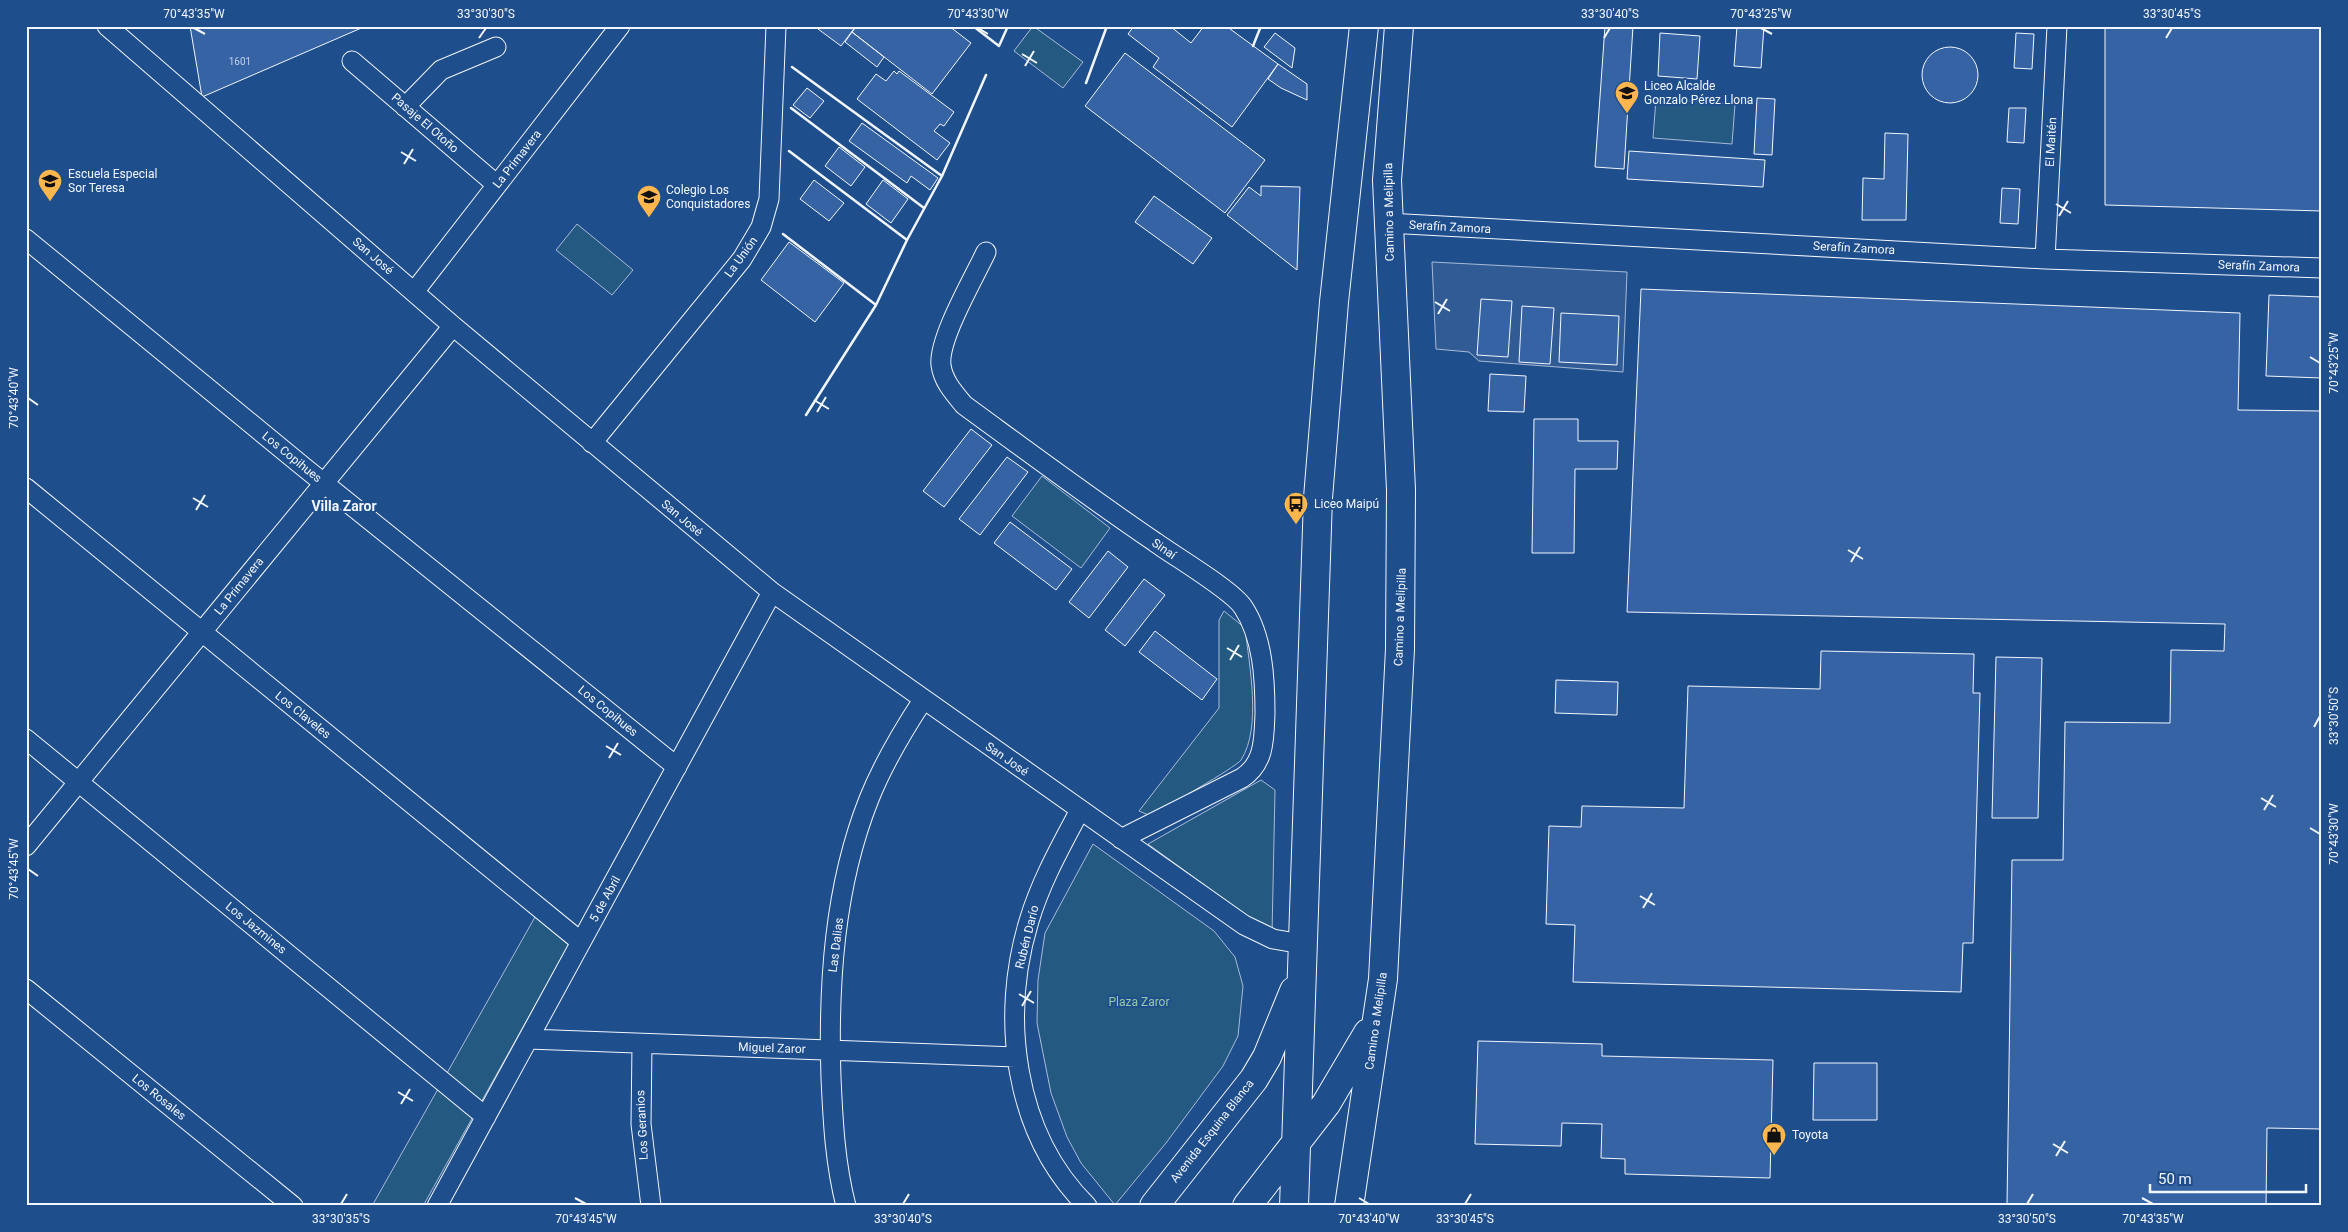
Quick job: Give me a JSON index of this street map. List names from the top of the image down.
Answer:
{
  "streets": {
    "main road": ["Camino a Melipilla", "Avenida Esquina Blanca"],
    "street": [
      "Pasaje El Otoño",
      "El Maitén",
      "La Primavera",
      "Serafín Zamora",
      "San José",
      "La Unión",
      "Los Copihues",
      "Sinaí",
      "Los Claveles",
      "5 de Abril",
      "Los Jazmines",
      "Rubén Darío",
      "Las Dalias",
      "Miguel Zaror",
      "Los Rosales",
      "Los Geranios"
    ]
  },
  "crossings": [
    ["Pasaje El Otoño", "La Primavera"],
    ["El Maitén", "Serafín Zamora"],
    ["La Primavera", "San José"],
    ["La Primavera", "Los Copihues"],
    ["La Primavera", "Los Claveles"],
    ["La Primavera", "Los Jazmines"],
    ["Camino a Melipilla", "Serafín Zamora"],
    ["San José", "La Unión"],
    ["San José", "Sinaí"],
    ["San José", "5 de Abril"],
    ["San José", "Rubén Darío"],
    ["San José", "Las Dalias"],
    ["Los Copihues", "5 de Abril"],
    ["Los Claveles", "5 de Abril"],
    ["5 de Abril", "Los Jazmines"],
    ["5 de Abril", "Miguel Zaror"],
    ["Rubén Darío", "Miguel Zaror"],
    ["Las Dalias", "Miguel Zaror"],
    ["Miguel Zaror", "Los Geranios"]
  ],
  "districts": ["Villa Zaror"],
  "parks": ["Plaza Zaror"],
  "places": {
    "school or university": ["Liceo Alcalde Gonzalo Pérez Llona", "Escuela Especial Sor Teresa", "Colegio Los Conquistadores"],
    "bus stop": ["Liceo Maipú"],
    "shop": ["Toyota"]
  },
  "house_numbers": ["1601"],
  "scale_bar": "50 m",
  "coordinates": [
    "70°43'35\"W",
    "33°30'30\"S",
    "70°43'30\"W",
    "33°30'40\"S",
    "70°43'25\"W",
    "33°30'45\"S",
    "70°43'40\"W",
    "33°30'50\"S",
    "70°43'45\"W",
    "33°30'35\"S"
  ]
}
